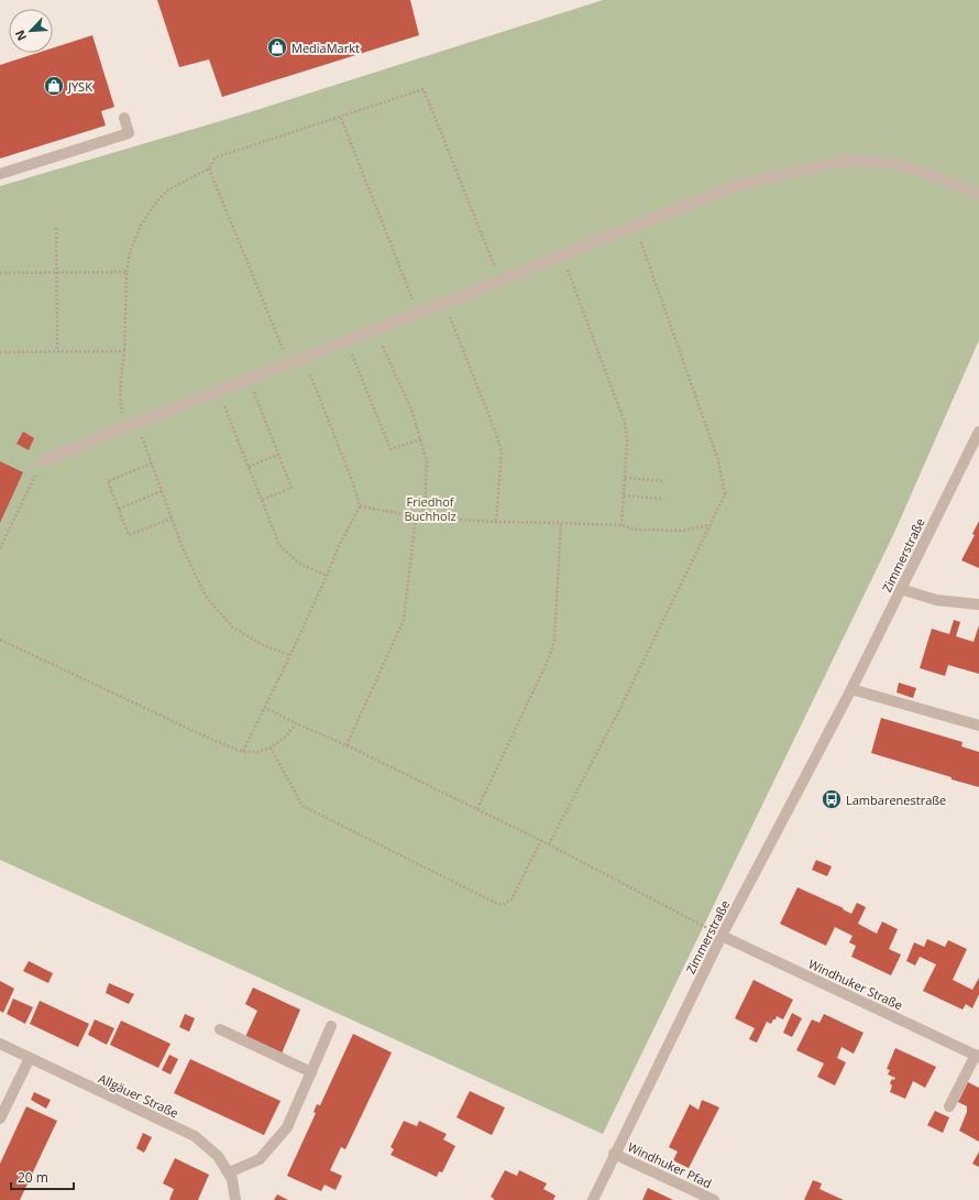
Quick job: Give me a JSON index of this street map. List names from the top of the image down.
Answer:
{
  "streets": {
    "street": [
      "Zimmerstraße",
      "Windhuker Straße",
      "Allgäuer Straße",
      "Windhuker Pfad"
    ]
  },
  "crossings": [
    ["Zimmerstraße", "Windhuker Straße"],
    ["Zimmerstraße", "Windhuker Pfad"]
  ],
  "parks": ["Friedhof Buchholz"],
  "places": {
    "shop": ["MediaMarkt", "JYSK"],
    "bus stop": ["Lambarenestraße"]
  },
  "scale_bar": "20 m",
  "north": "bottom left"
}
